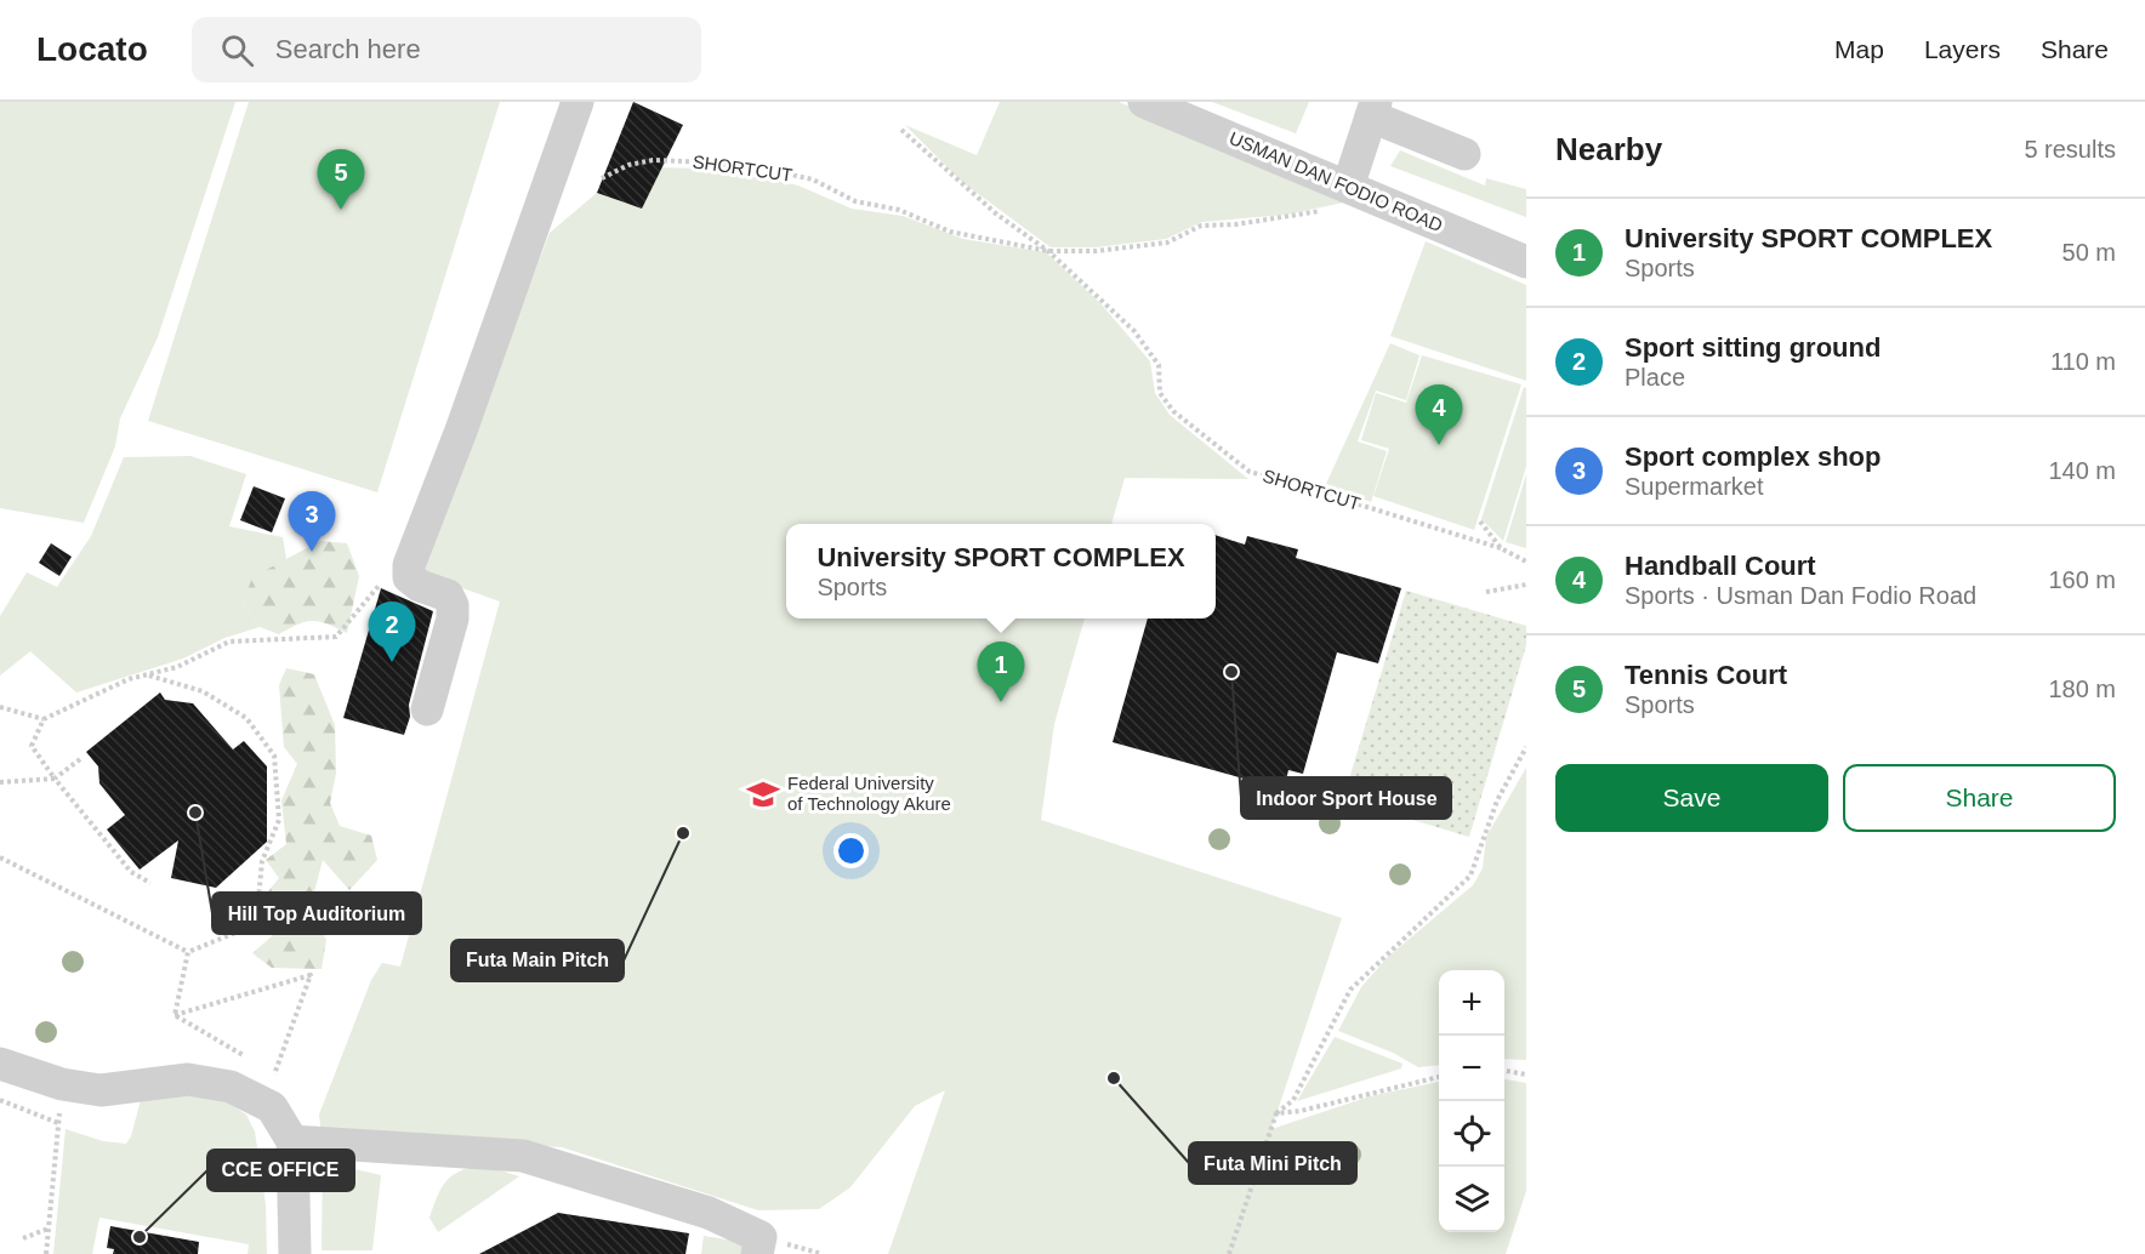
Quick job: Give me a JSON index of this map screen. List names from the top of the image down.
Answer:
{
  "streets": {
    "street": ["USMAN DAN FODIO ROAD"],
    "path": ["SHORTCUT"]
  },
  "crossings": [
    ["SHORTCUT", "USMAN DAN FODIO ROAD"]
  ],
  "places": {
    "other": [
      "Indoor Sport House",
      "Hill Top Auditorium",
      "Futa Main Pitch",
      "Futa Mini Pitch",
      "CCE OFFICE"
    ],
    "school or university": ["Federal University of Technology Akure"]
  },
  "page": {
    "header": "Locato",
    "search": "Search here",
    "nav": ["Map", "Layers", "Share"],
    "heading": ["Nearby", "5 results"],
    "pins": [
      "5",
      "4",
      "3",
      "2",
      "1"
    ],
    "list": [
      {
        "mark": "1",
        "name": "University SPORT COMPLEX",
        "note": "Sports",
        "value": "50 m"
      },
      {
        "mark": "2",
        "name": "Sport sitting ground",
        "note": "Place",
        "value": "110 m"
      },
      {
        "mark": "3",
        "name": "Sport complex shop",
        "note": "Supermarket",
        "value": "140 m"
      },
      {
        "mark": "4",
        "name": "Handball Court",
        "note": "Sports · Usman Dan Fodio Road",
        "value": "160 m"
      },
      {
        "mark": "5",
        "name": "Tennis Court",
        "note": "Sports",
        "value": "180 m"
      }
    ],
    "popup": ["University SPORT COMPLEX", "Sports"],
    "buttons": ["Save", "Share"],
    "map_buttons": ["+", "−"]
  }
}
